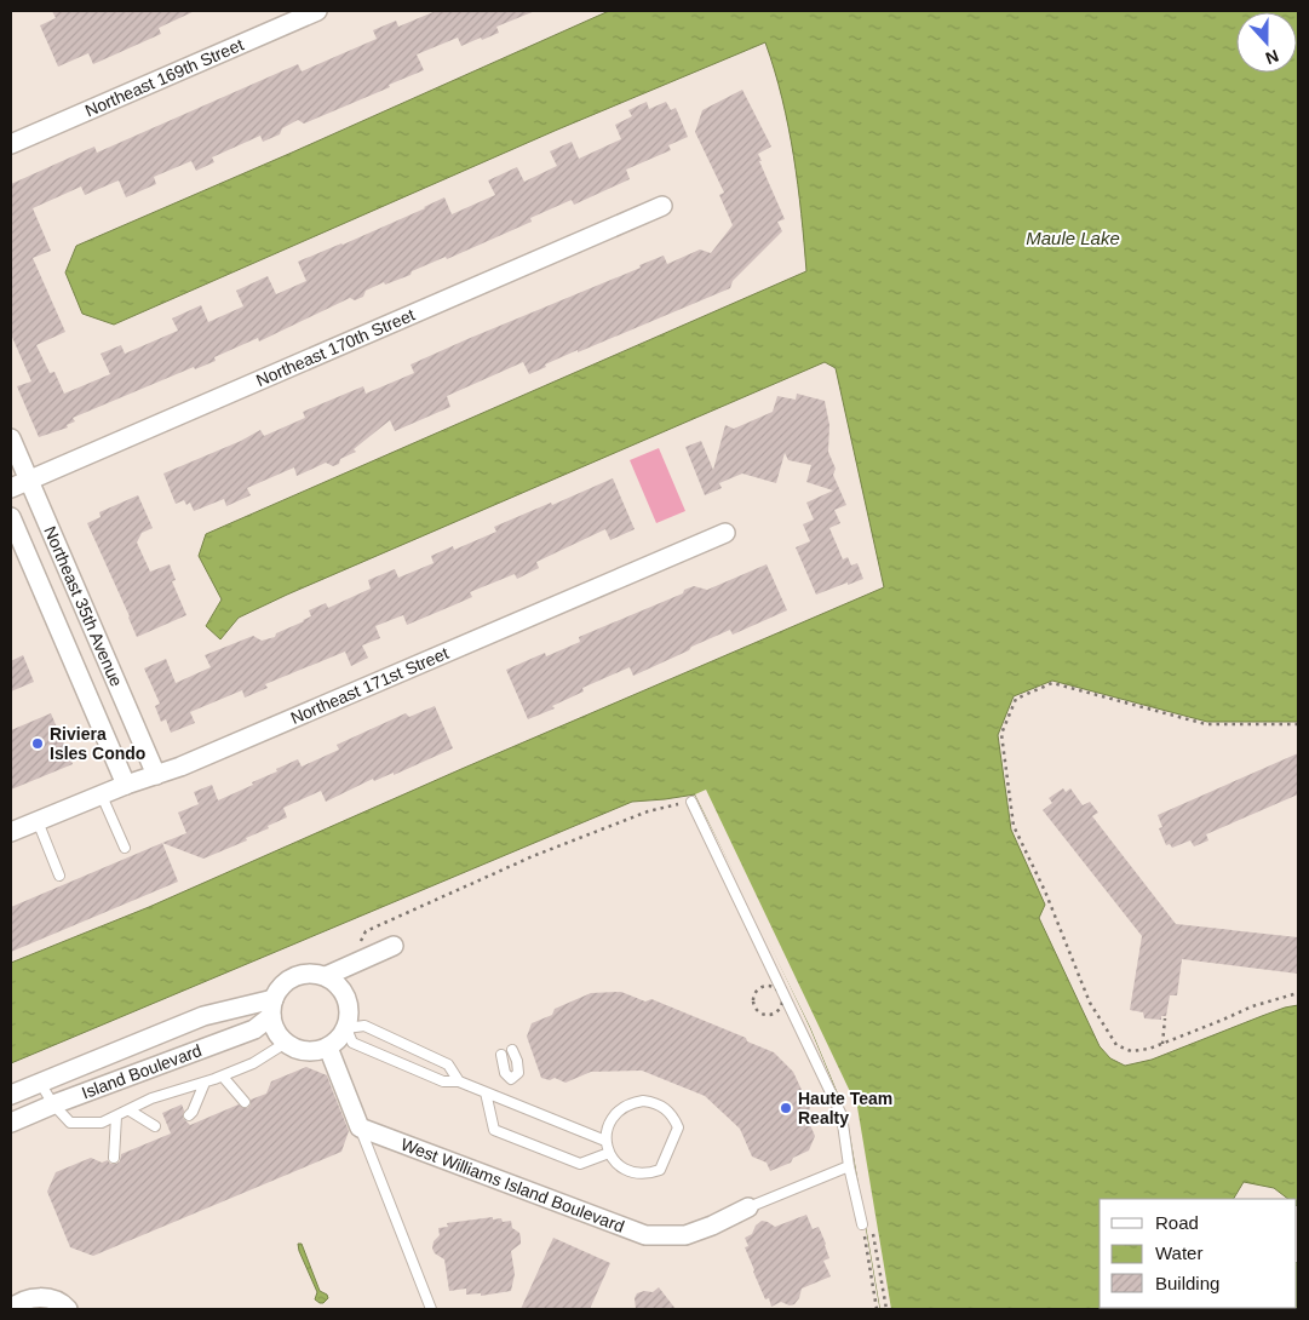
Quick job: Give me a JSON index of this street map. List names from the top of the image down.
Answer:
{
  "streets": {
    "street": [
      "Northeast 169th Street",
      "Northeast 170th Street",
      "Northeast 35th Avenue",
      "Northeast 171st Street",
      "Island Boulevard",
      "West Williams Island Boulevard"
    ]
  },
  "crossings": [
    ["Northeast 170th Street", "Northeast 35th Avenue"],
    ["Northeast 35th Avenue", "Northeast 171st Street"]
  ],
  "water": ["Maule Lake"],
  "places": ["Riviera Isles Condo", "Haute Team Realty"],
  "legend": ["Road", "Water", "Building"],
  "north": "bottom"
}
